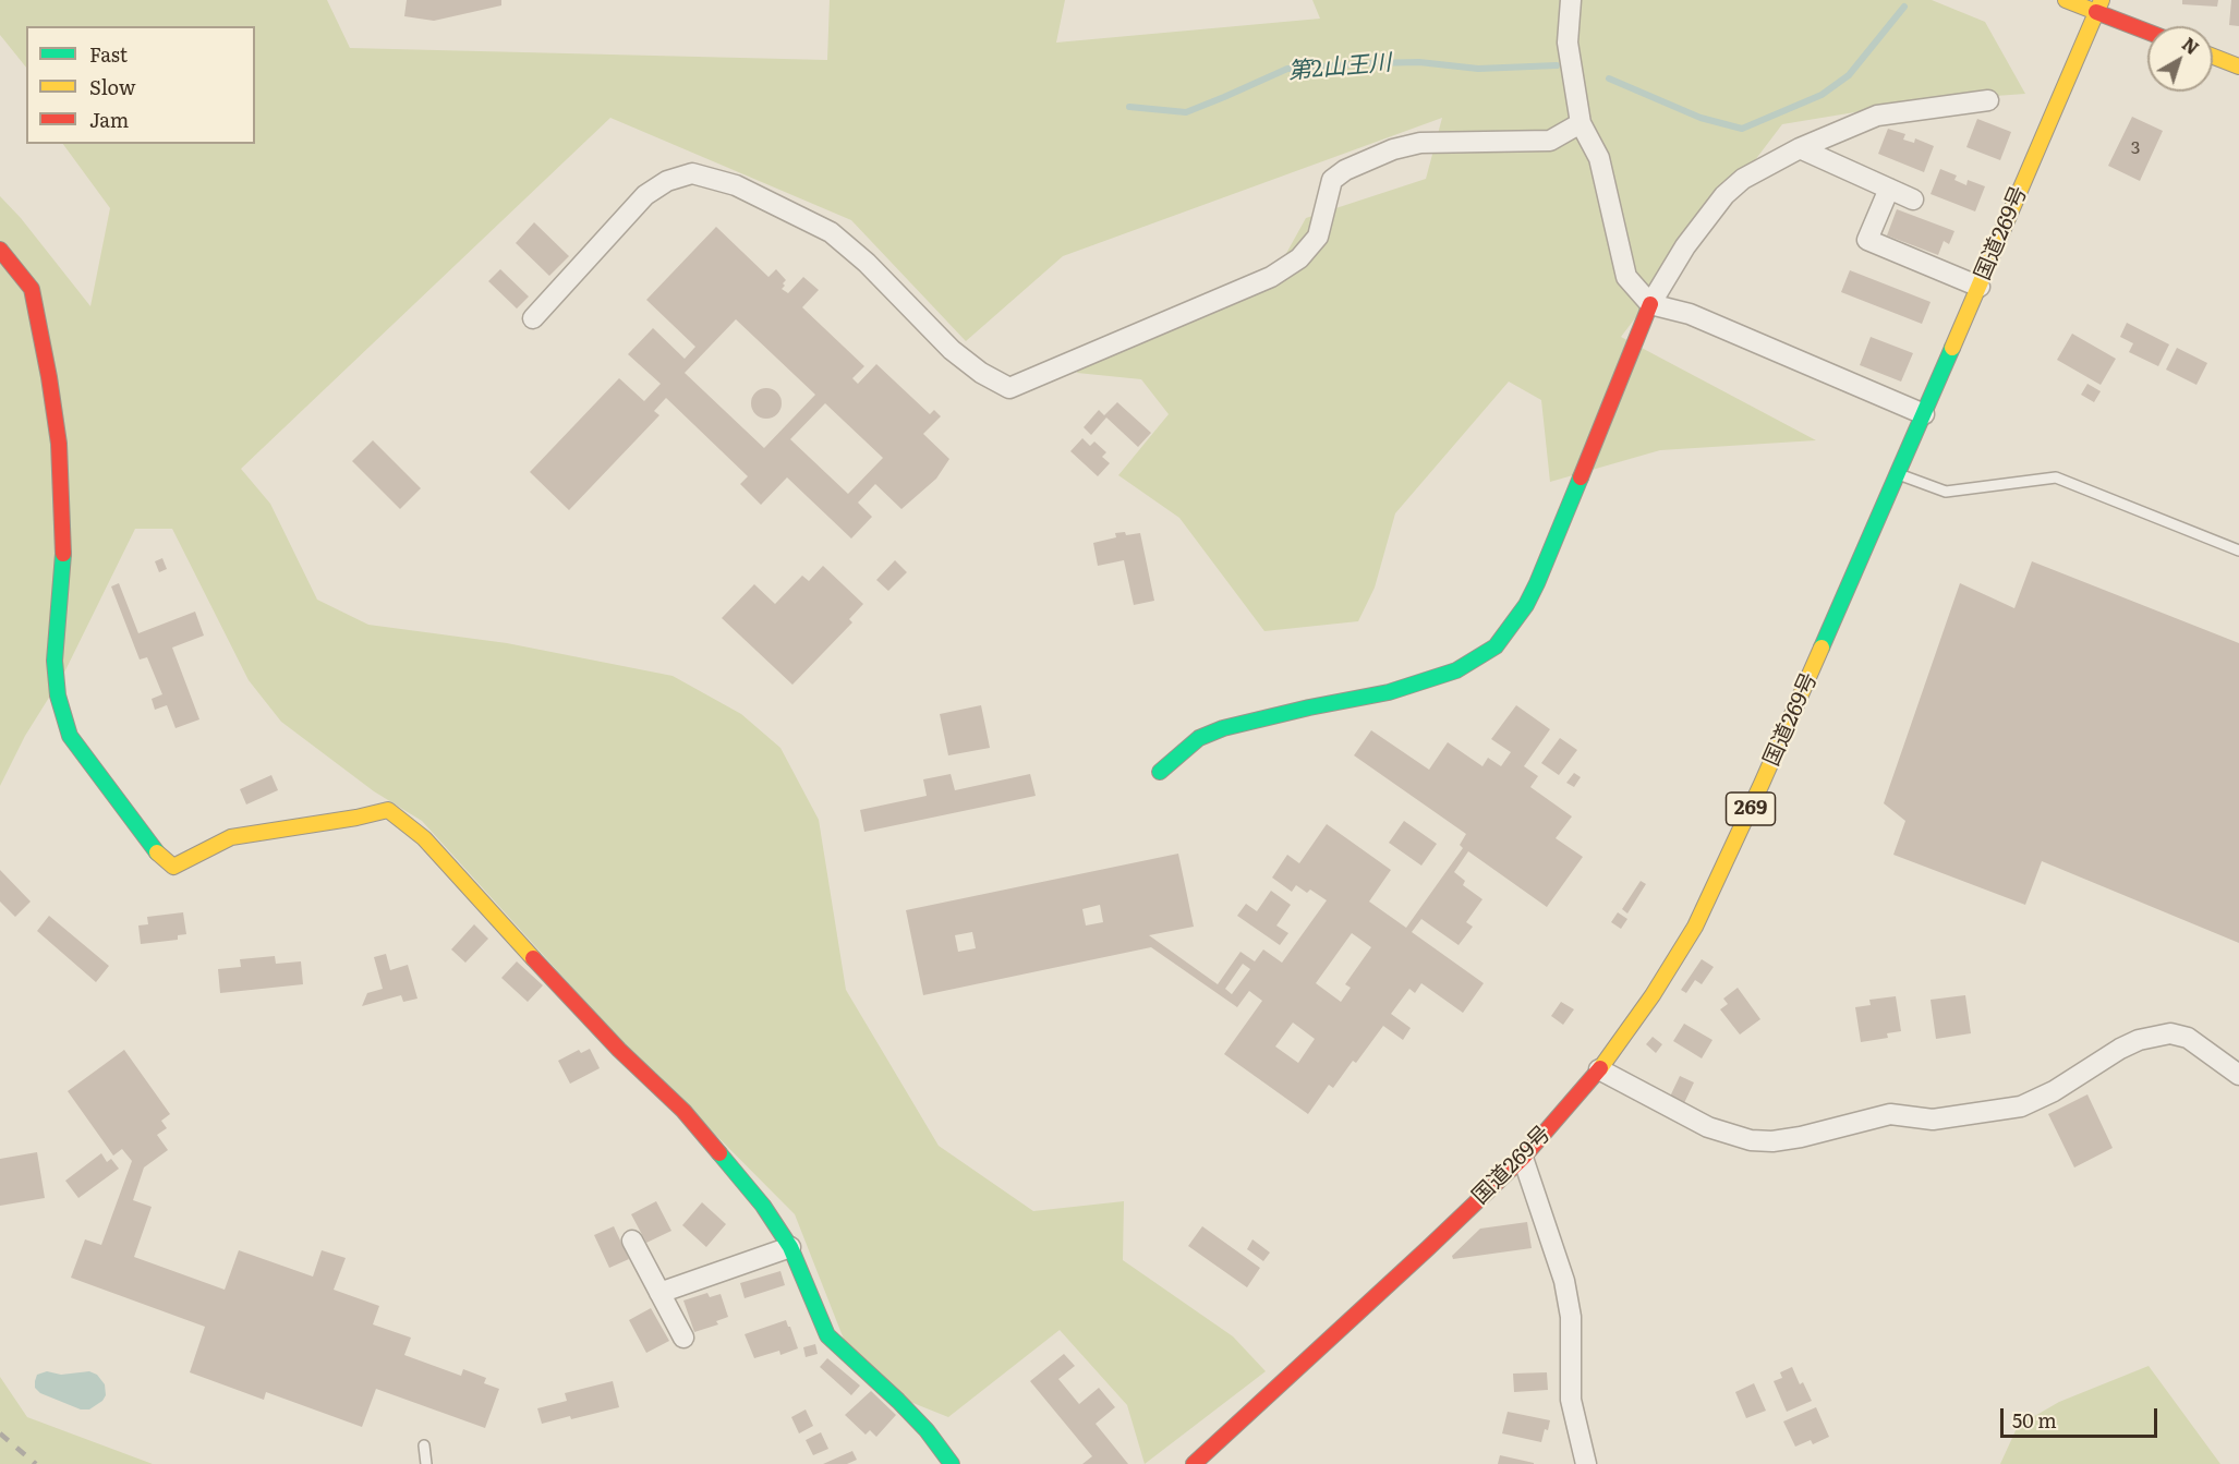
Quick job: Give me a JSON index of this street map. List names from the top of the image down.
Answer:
{
  "streets": {
    "main road": ["国道269号", "269"]
  },
  "water": ["第2山王川"],
  "house_numbers": ["3"],
  "legend": ["Fast", "Slow", "Jam"],
  "scale_bar": "50 m",
  "north": "top right"
}
